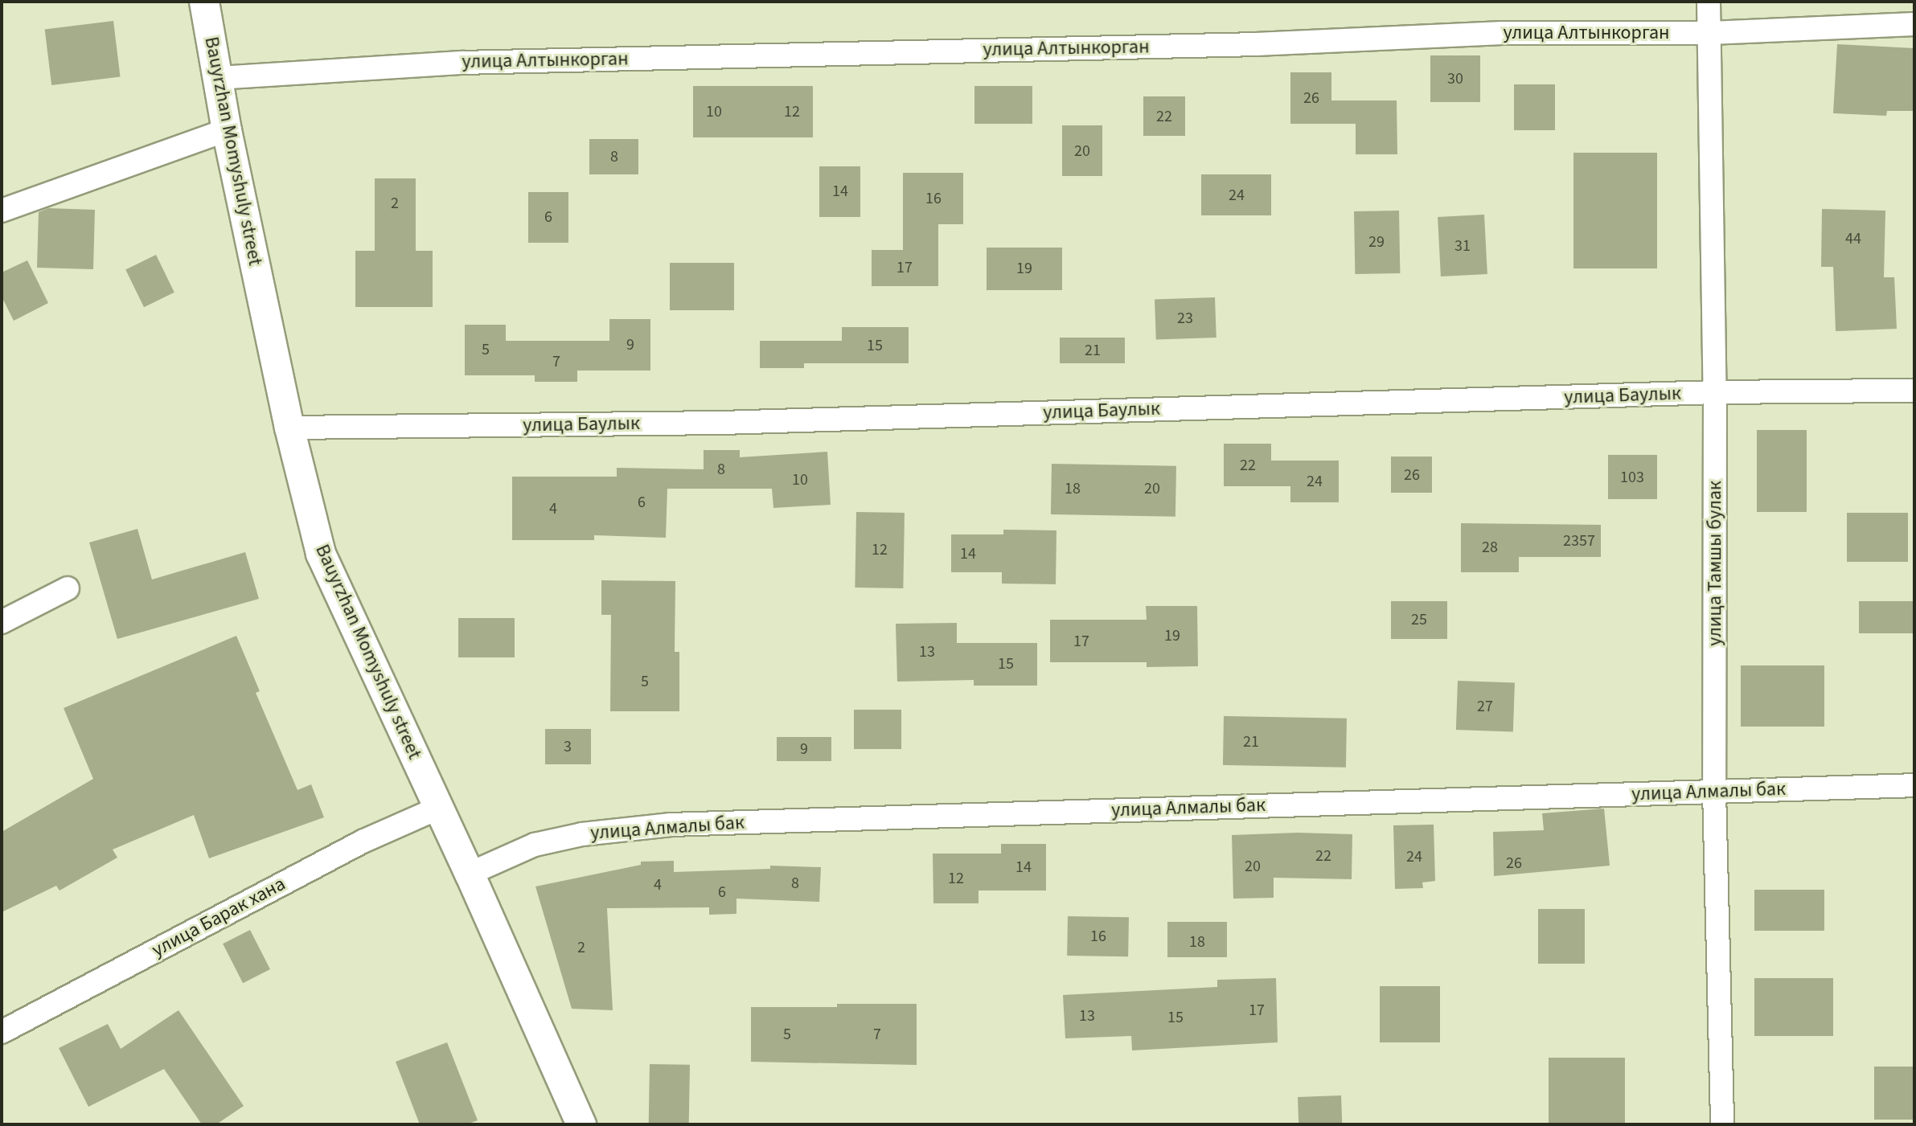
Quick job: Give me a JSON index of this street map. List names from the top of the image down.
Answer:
{
  "streets": {
    "street": [
      "улица Алтынкорган",
      "Bauyrzhan Momyshuly street",
      "улица Баулык",
      "улица Тамшы булак",
      "улица Алмалы бак",
      "улица Барак хана"
    ]
  },
  "crossings": [
    ["улица Алтынкорган", "Bauyrzhan Momyshuly street"],
    ["улица Алтынкорган", "улица Тамшы булак"],
    ["Bauyrzhan Momyshuly street", "улица Баулык"],
    ["Bauyrzhan Momyshuly street", "улица Алмалы бак"],
    ["Bauyrzhan Momyshuly street", "улица Барак хана"],
    ["улица Баулык", "улица Тамшы булак"],
    ["улица Тамшы булак", "улица Алмалы бак"]
  ],
  "house_numbers": [
    "30",
    "26",
    "10",
    "12",
    "22",
    "20",
    "8",
    "14",
    "24",
    "16",
    "2",
    "6",
    "44",
    "29",
    "31",
    "17",
    "19",
    "23",
    "9",
    "15",
    "5",
    "21",
    "7",
    "22",
    "8",
    "26",
    "103",
    "10",
    "24",
    "18",
    "20",
    "6",
    "4",
    "2357",
    "28",
    "12",
    "14",
    "25",
    "19",
    "17",
    "13",
    "15",
    "5",
    "27",
    "21",
    "3",
    "9",
    "22",
    "24",
    "26",
    "20",
    "14",
    "12",
    "8",
    "4",
    "6",
    "16",
    "18",
    "2",
    "17",
    "13",
    "15",
    "5",
    "7"
  ]
}
